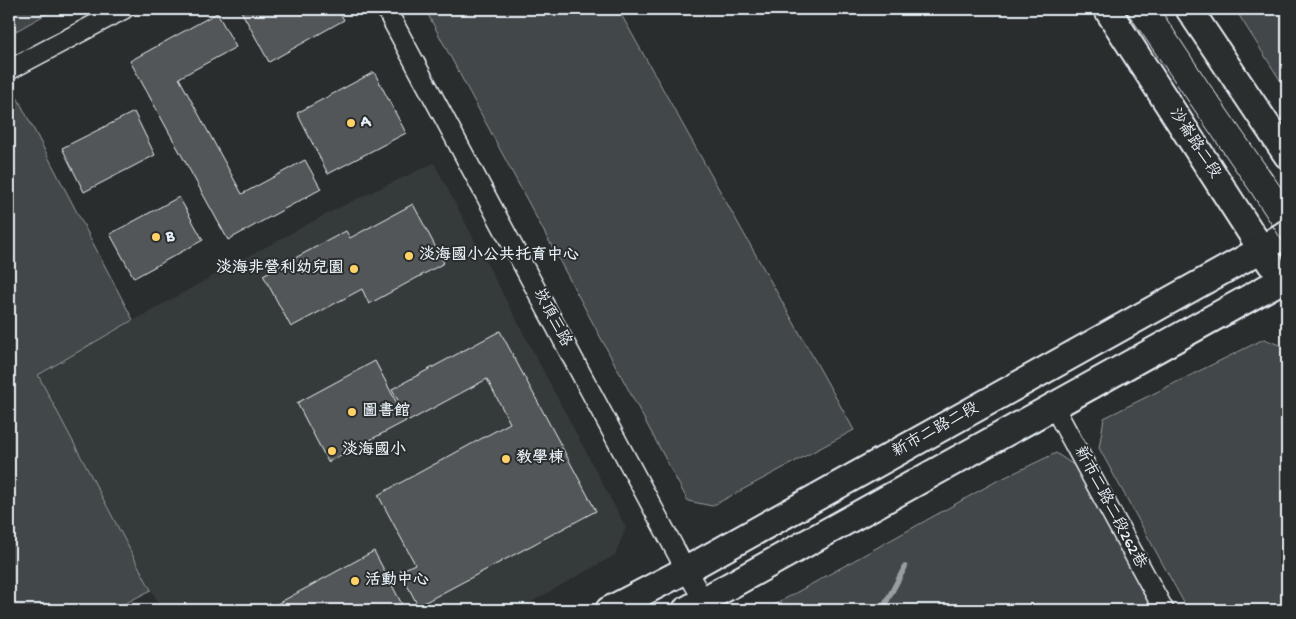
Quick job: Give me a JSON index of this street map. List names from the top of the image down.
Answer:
{
  "streets": {
    "street": [
      "沙崙路二段",
      "崁頂三路",
      "新市二路二段",
      "新市二路二段262巷"
    ]
  },
  "crossings": [
    ["沙崙路二段", "新市二路二段"],
    ["崁頂三路", "新市二路二段"]
  ],
  "places": [
    "A",
    "B",
    "淡海國小公共托育中心",
    "淡海非營利幼兒園",
    "圖書館",
    "淡海國小",
    "教學棟",
    "活動中心"
  ]
}
